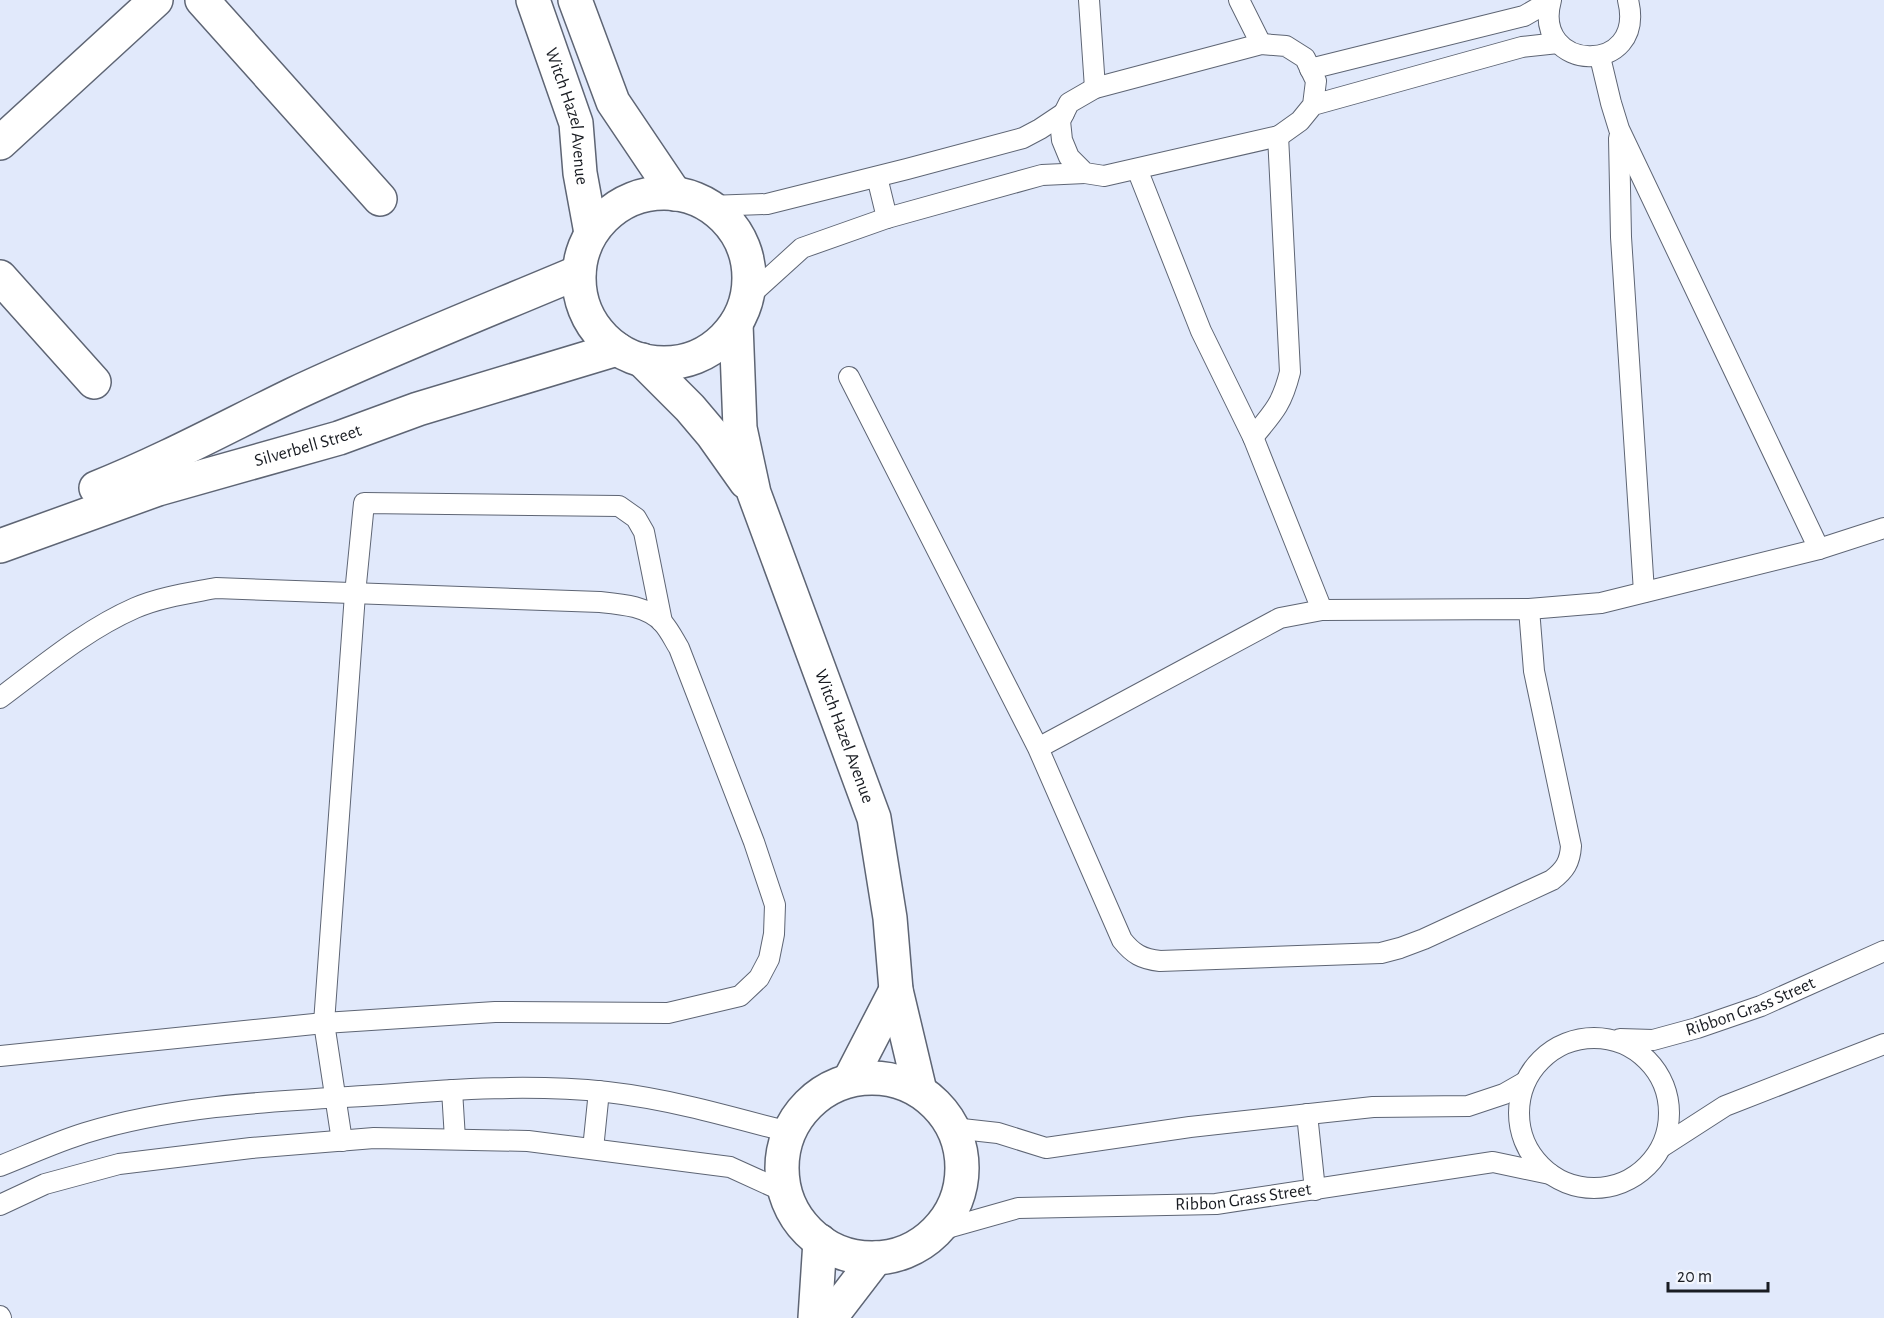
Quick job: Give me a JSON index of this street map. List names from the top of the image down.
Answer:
{
  "streets": {
    "street": ["Witch Hazel Avenue", "Silverbell Street"],
    "lane": ["Ribbon Grass Street"]
  },
  "crossings": [
    ["Witch Hazel Avenue", "Silverbell Street"],
    ["Witch Hazel Avenue", "Ribbon Grass Street"]
  ],
  "scale_bar": "20 m"
}
